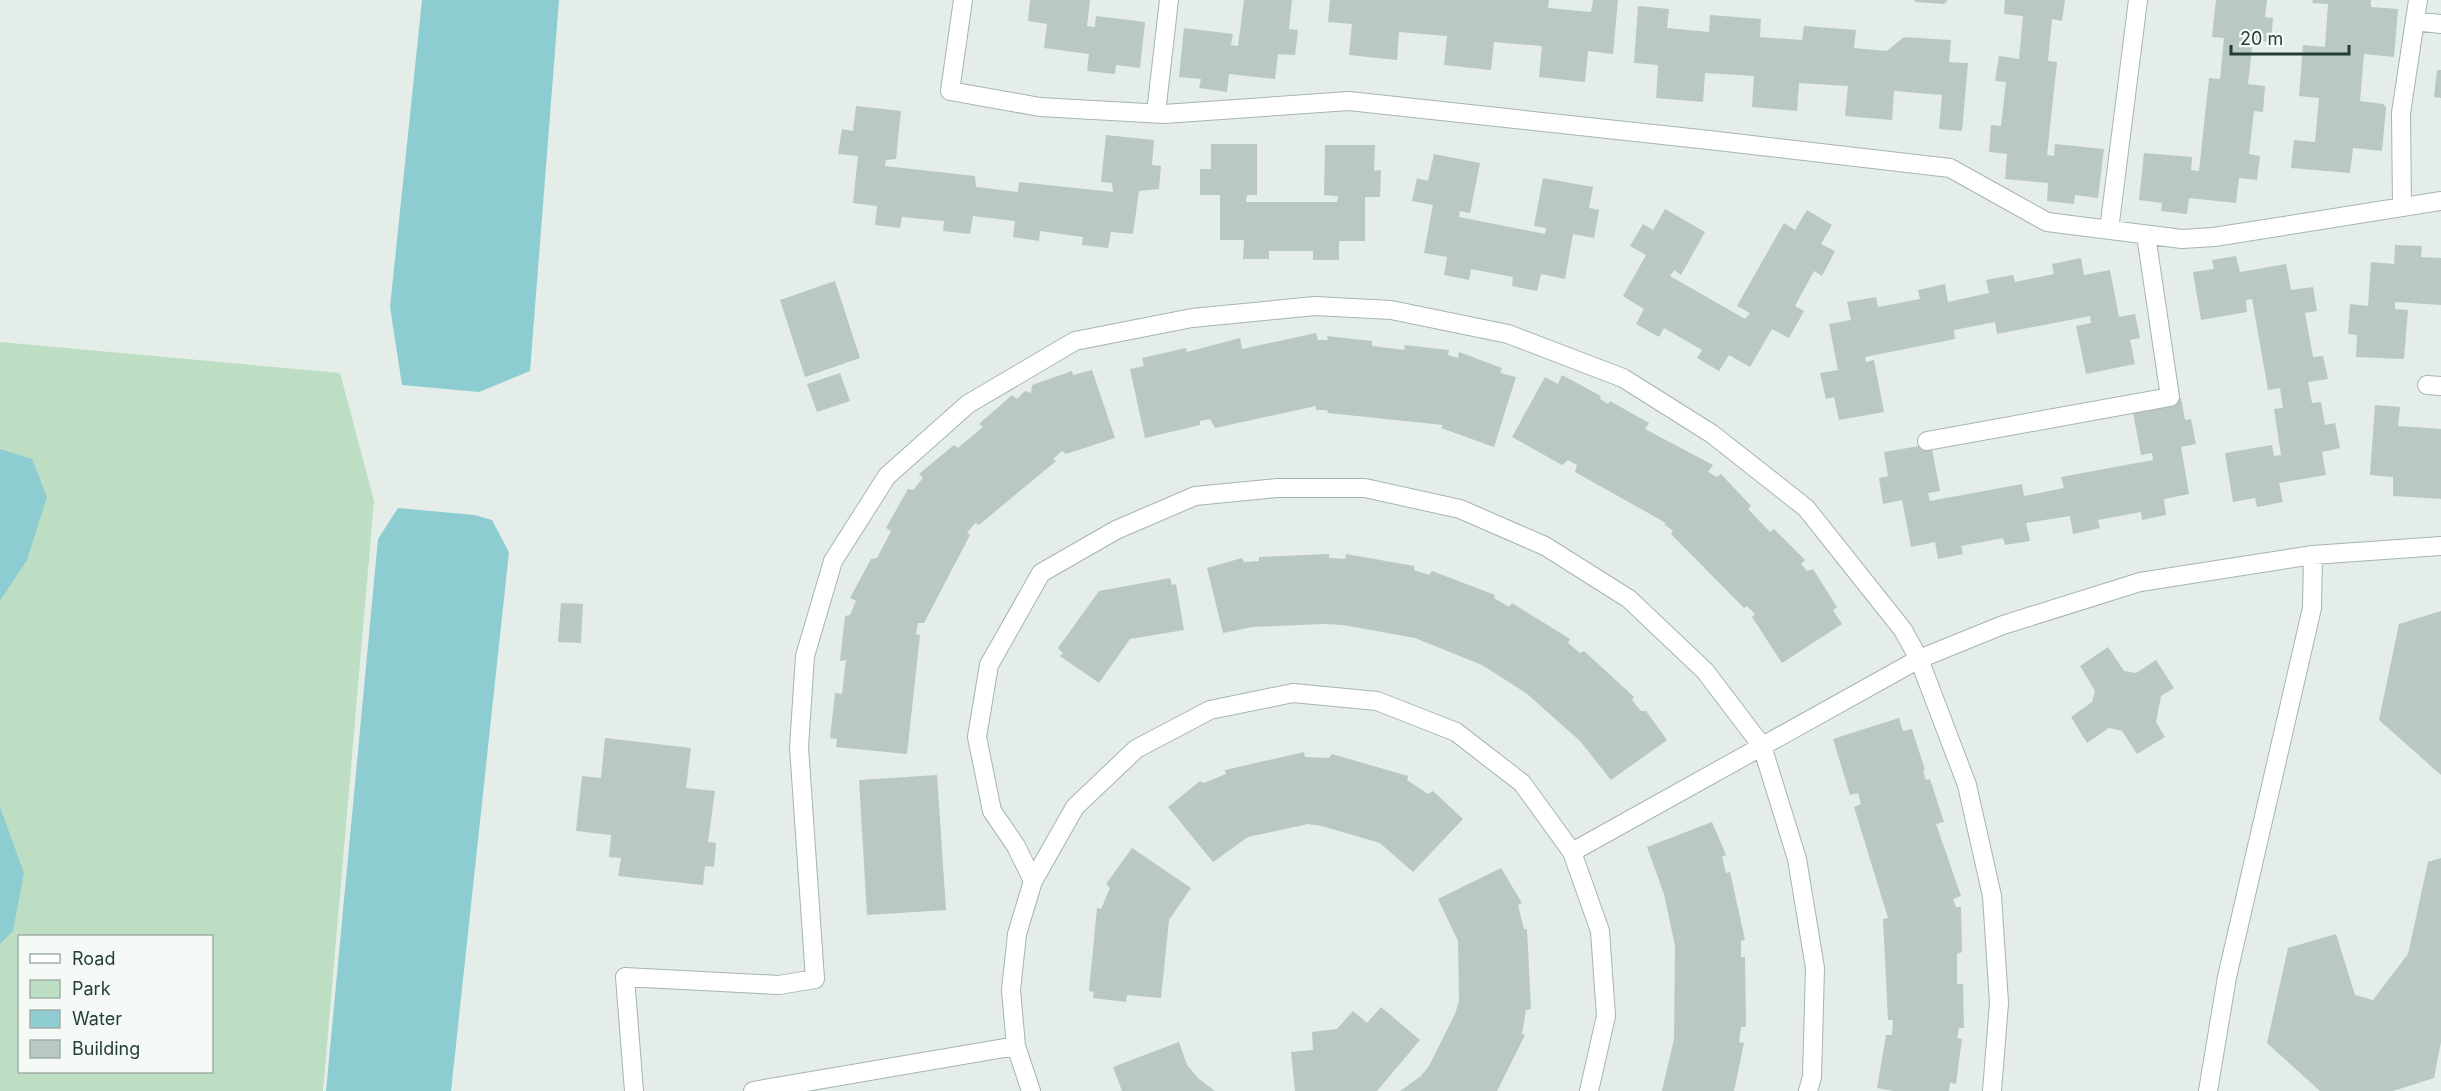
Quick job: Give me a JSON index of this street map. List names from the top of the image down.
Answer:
{
  "legend": [
    "Road",
    "Park",
    "Water",
    "Building"
  ],
  "scale_bar": "20 m"
}
